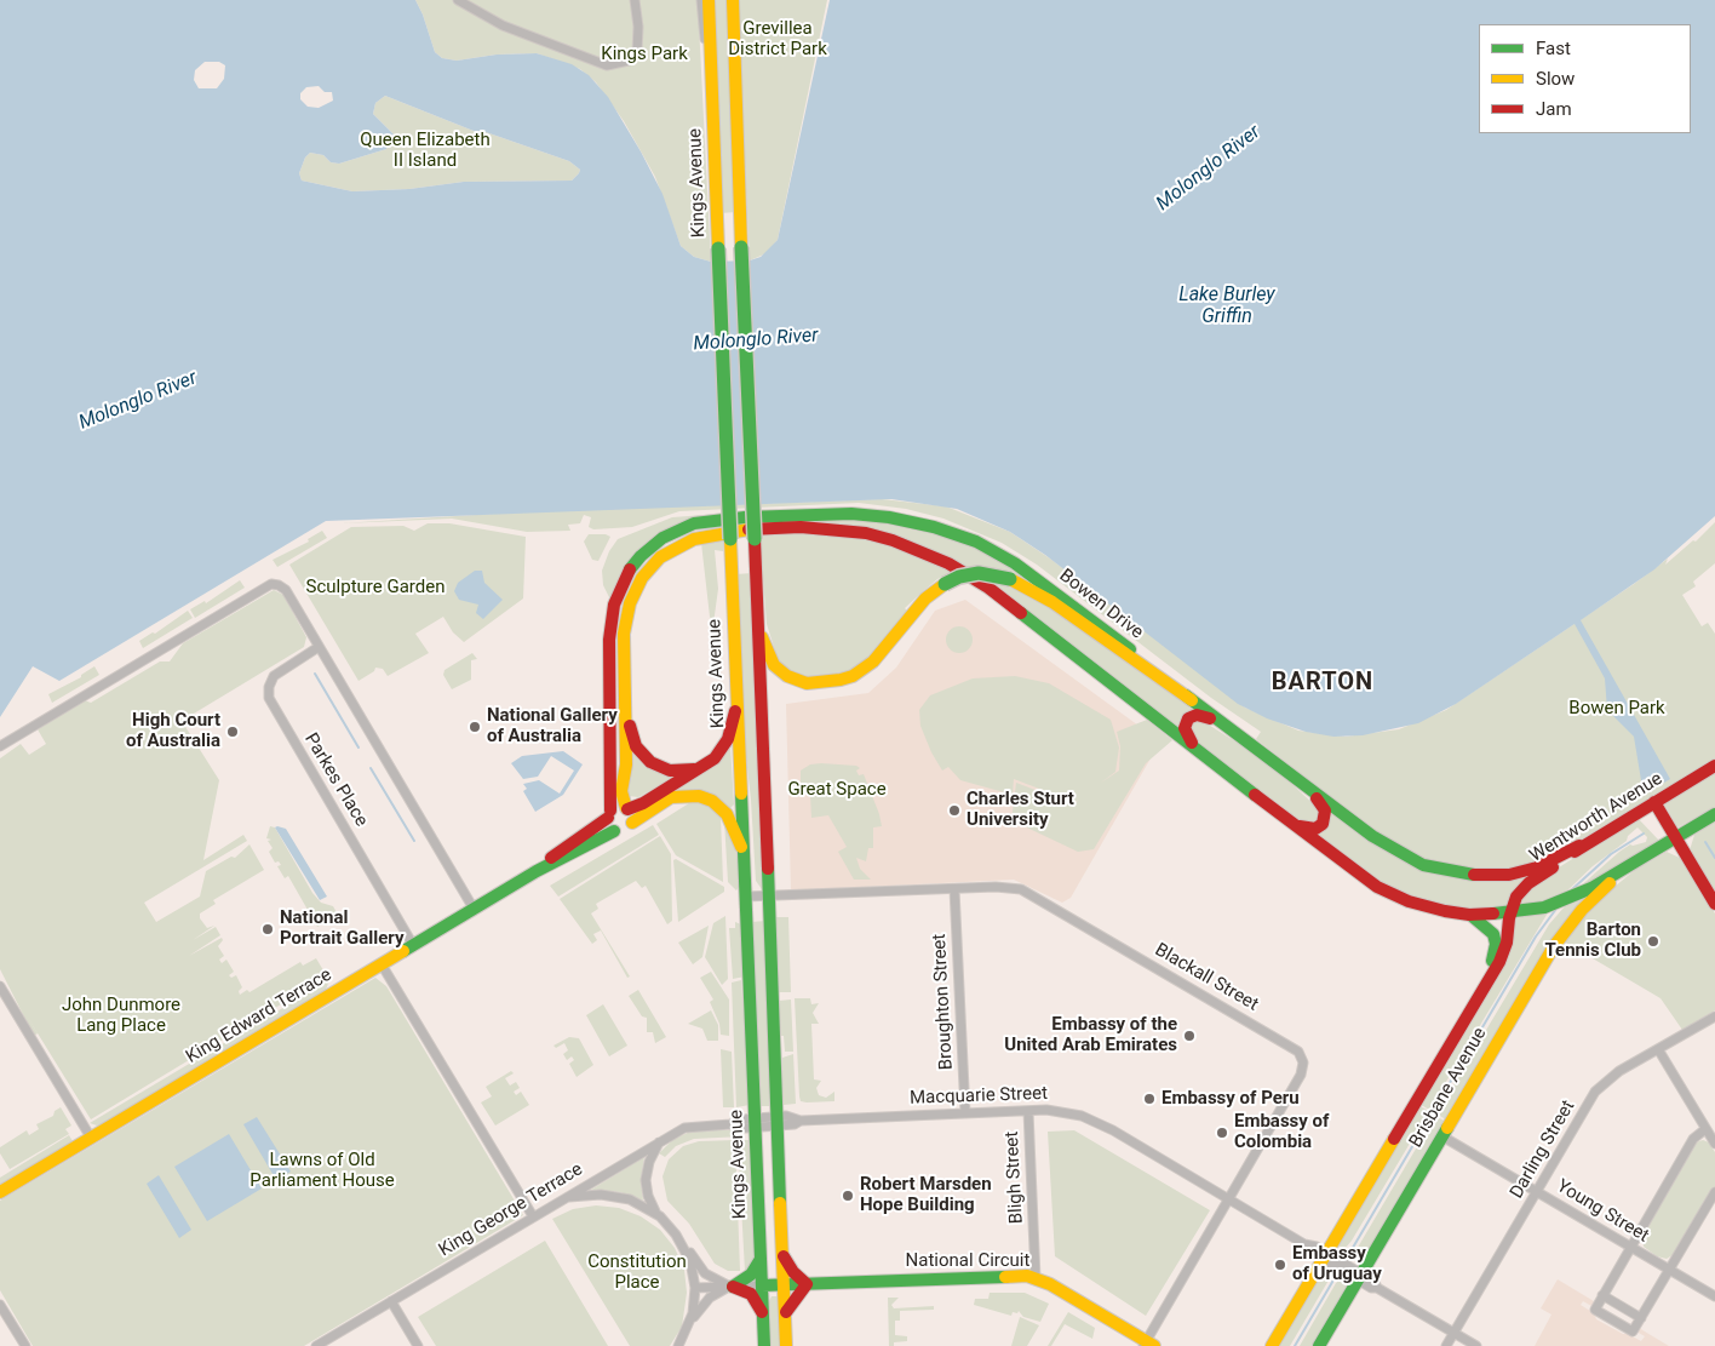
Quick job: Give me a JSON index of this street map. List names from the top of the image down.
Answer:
{
  "streets": {
    "main road": [
      "Kings Avenue",
      "Bowen Drive",
      "Wentworth Avenue",
      "King Edward Terrace",
      "Brisbane Avenue",
      "National Circuit"
    ],
    "street": [
      "Parkes Place",
      "Blackall Street",
      "Broughton Street",
      "Macquarie Street",
      "Darling Street",
      "Bligh Street",
      "King George Terrace",
      "Young Street"
    ]
  },
  "crossings": [
    ["Kings Avenue", "Blackall Street"],
    ["Kings Avenue", "King Edward Terrace"],
    ["Kings Avenue", "Macquarie Street"],
    ["Kings Avenue", "King George Terrace"],
    ["Kings Avenue", "National Circuit"],
    ["Bowen Drive", "Wentworth Avenue"],
    ["Bowen Drive", "King Edward Terrace"],
    ["Parkes Place", "King Edward Terrace"],
    ["Wentworth Avenue", "Brisbane Avenue"],
    ["Blackall Street", "Broughton Street"],
    ["Blackall Street", "Macquarie Street"],
    ["Blackall Street", "National Circuit"],
    ["Broughton Street", "Macquarie Street"],
    ["Brisbane Avenue", "Macquarie Street"],
    ["Brisbane Avenue", "Young Street"],
    ["Macquarie Street", "Darling Street"],
    ["Macquarie Street", "Bligh Street"],
    ["Macquarie Street", "King George Terrace"],
    ["Darling Street", "Young Street"],
    ["Bligh Street", "National Circuit"]
  ],
  "districts": ["BARTON"],
  "water": ["Molonglo River", "Lake Burley Griffin"],
  "parks": [
    "Grevillea District Park",
    "Kings Park",
    "Queen Elizabeth II Island",
    "Sculpture Garden",
    "Bowen Park",
    "Great Space",
    "John Dunmore Lang Place",
    "Lawns of Old Parliament House",
    "Constitution Place"
  ],
  "places": [
    "National Gallery of Australia",
    "High Court of Australia",
    "Charles Sturt University",
    "National Portrait Gallery",
    "Barton Tennis Club",
    "Embassy of the United Arab Emirates",
    "Embassy of Peru",
    "Embassy of Colombia",
    "Robert Marsden Hope Building",
    "Embassy of Uruguay"
  ],
  "legend": ["Fast", "Slow", "Jam"]
}
